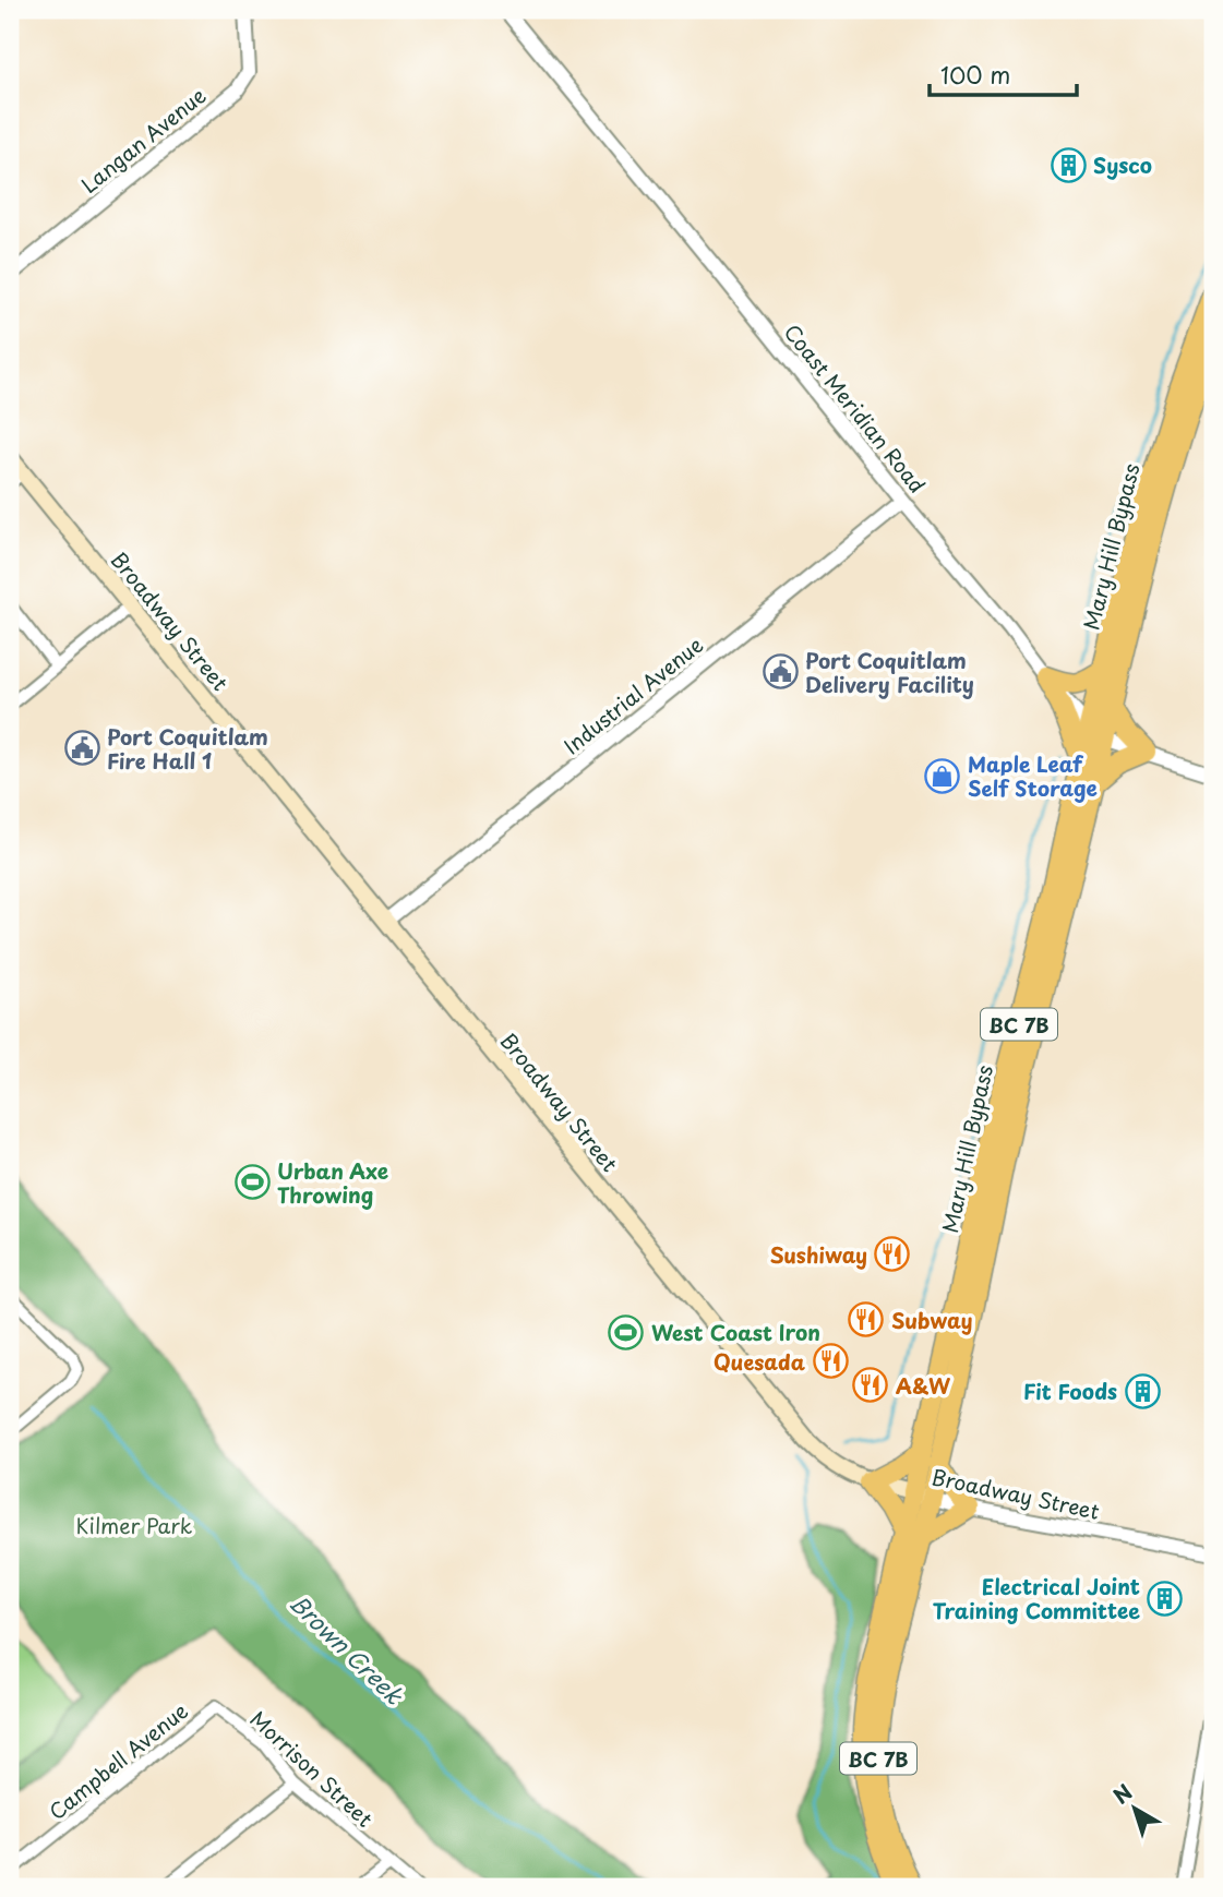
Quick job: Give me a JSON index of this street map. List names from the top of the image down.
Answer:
{
  "streets": {
    "highway": ["Mary Hill Bypass", "BC 7B"],
    "main road": ["Broadway Street"],
    "street": [
      "Langan Avenue",
      "Coast Meridian Road",
      "Industrial Avenue",
      "Campbell Avenue",
      "Morrison Street"
    ]
  },
  "crossings": [
    ["Coast Meridian Road", "Mary Hill Bypass"],
    ["Coast Meridian Road", "Industrial Avenue"],
    ["Mary Hill Bypass", "Broadway Street"],
    ["Broadway Street", "Industrial Avenue"],
    ["Campbell Avenue", "Morrison Street"]
  ],
  "water": ["Brown Creek"],
  "parks": ["Kilmer Park"],
  "places": {
    "building": ["Sysco", "Fit Foods", "Electrical Joint Training Committee"],
    "public building": ["Port Coquitlam Delivery Facility", "Port Coquitlam Fire Hall 1"],
    "shop": ["Maple Leaf Self Storage"],
    "sports": ["Urban Axe Throwing", "West Coast Iron"],
    "restaurant": [
      "Sushiway",
      "Subway",
      "Quesada",
      "A&W"
    ]
  },
  "scale_bar": "100 m",
  "north": "top left"
}
